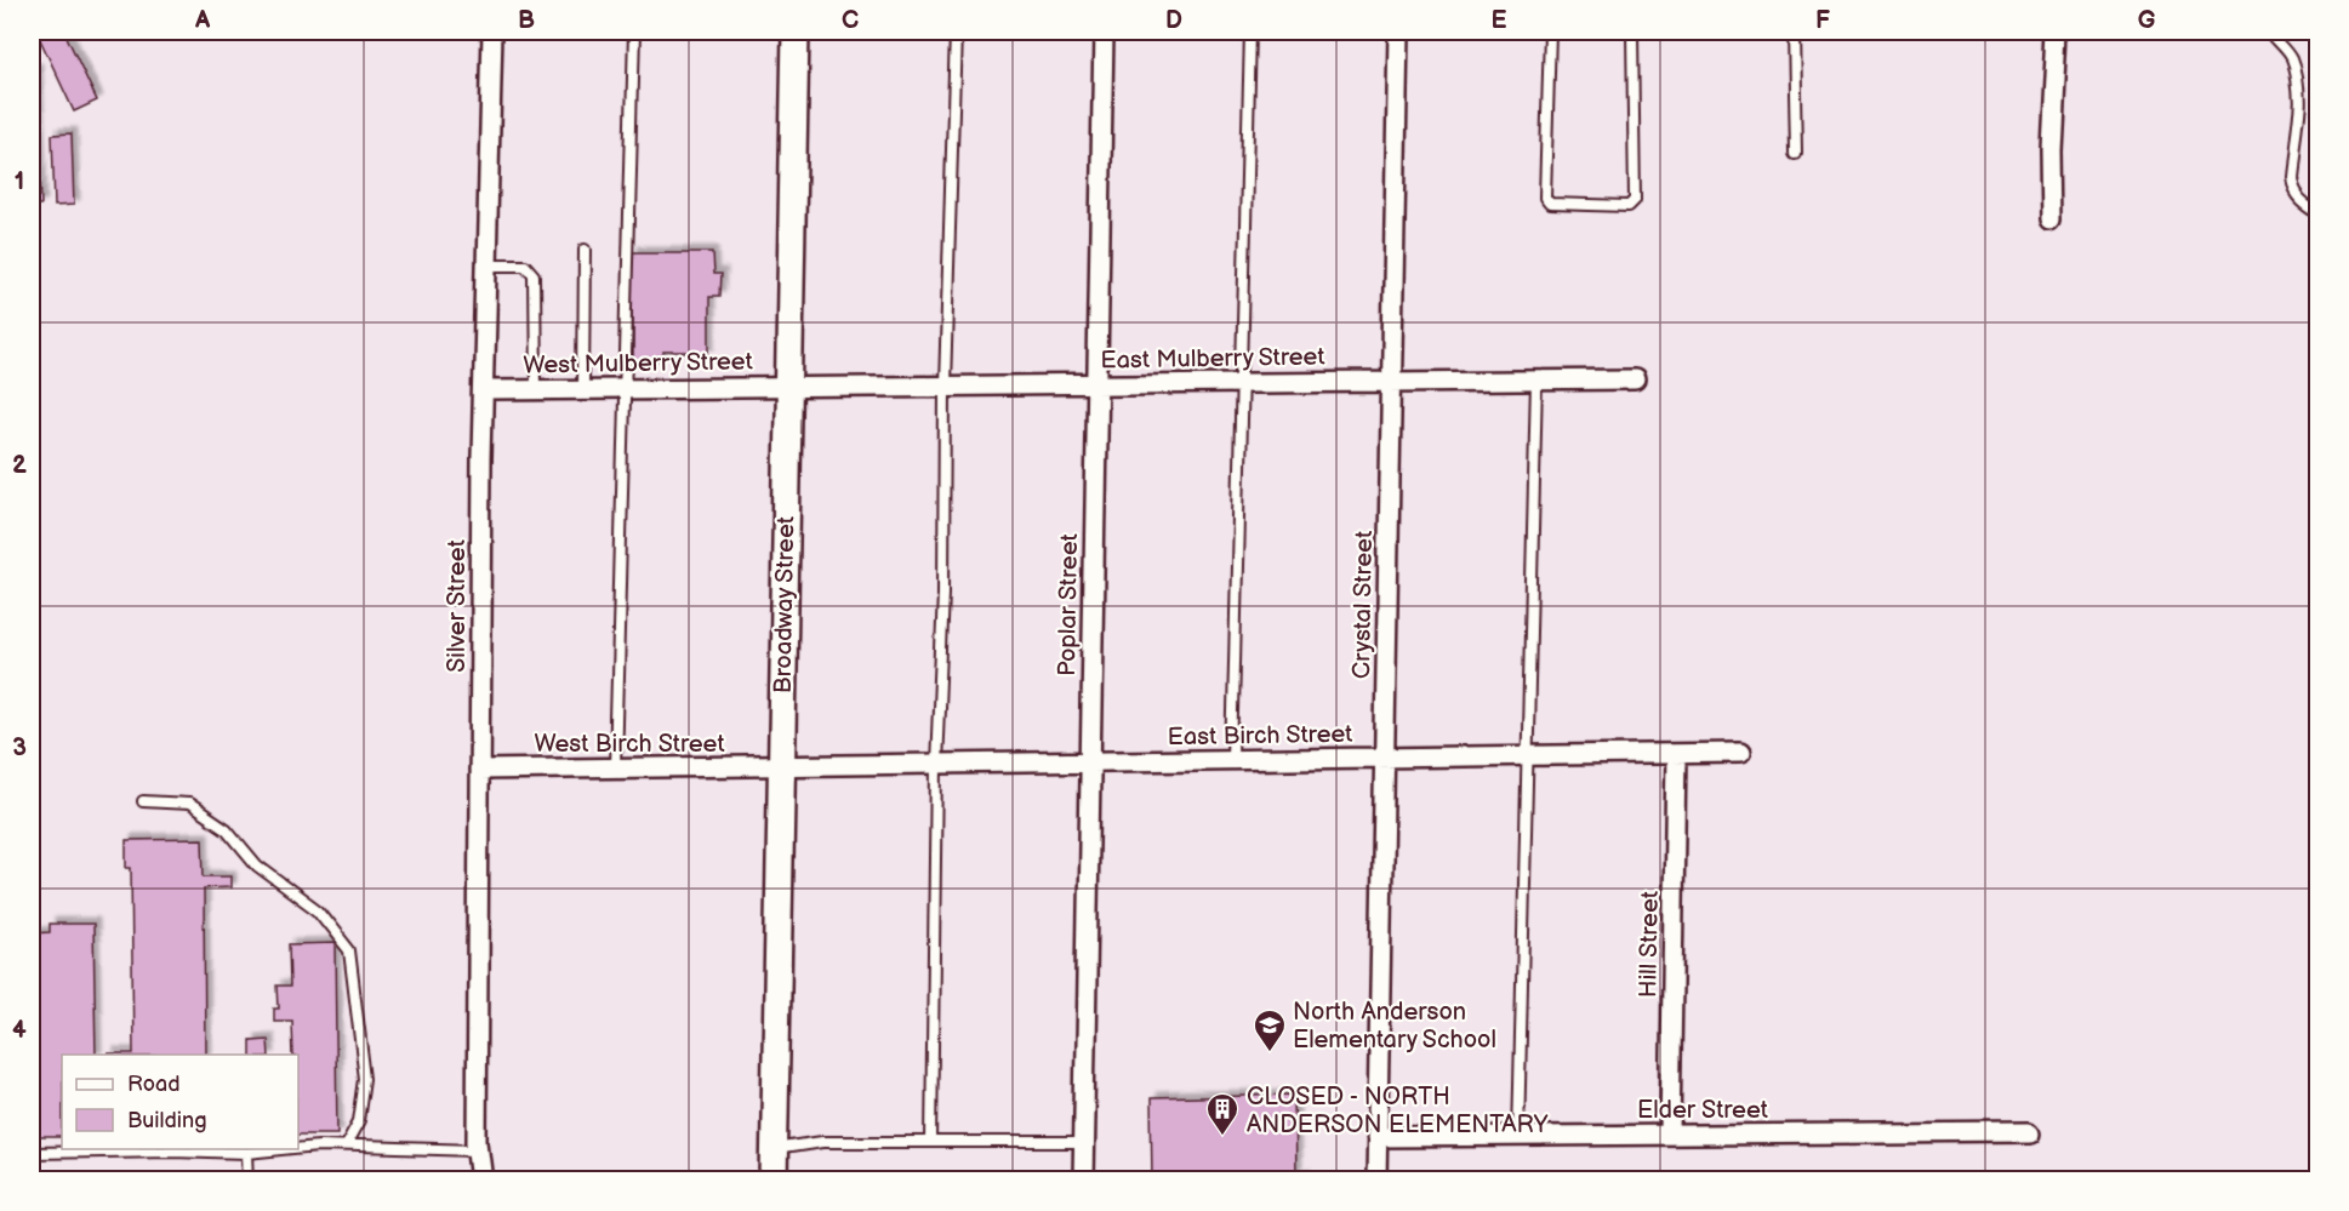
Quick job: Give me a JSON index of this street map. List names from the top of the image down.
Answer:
{
  "streets": {
    "main road": ["Broadway Street"],
    "street": [
      "East Mulberry Street",
      "West Mulberry Street",
      "Poplar Street",
      "Crystal Street",
      "Silver Street",
      "East Birch Street",
      "West Birch Street",
      "Hill Street",
      "Elder Street"
    ]
  },
  "crossings": [
    ["East Mulberry Street", "West Mulberry Street"],
    ["East Mulberry Street", "Broadway Street"],
    ["East Mulberry Street", "Poplar Street"],
    ["East Mulberry Street", "Crystal Street"],
    ["West Mulberry Street", "Broadway Street"],
    ["West Mulberry Street", "Silver Street"],
    ["Broadway Street", "East Birch Street"],
    ["Broadway Street", "West Birch Street"],
    ["Poplar Street", "East Birch Street"],
    ["Crystal Street", "East Birch Street"],
    ["Crystal Street", "Elder Street"],
    ["Silver Street", "West Birch Street"],
    ["East Birch Street", "West Birch Street"],
    ["East Birch Street", "Hill Street"],
    ["Hill Street", "Elder Street"]
  ],
  "places": {
    "school or university": ["North Anderson Elementary School"],
    "building": ["CLOSED - NORTH ANDERSON ELEMENTARY"]
  },
  "legend": ["Road", "Building"],
  "grid": {
    "columns": [
      "A",
      "B",
      "C",
      "D",
      "E",
      "F",
      "G"
    ],
    "rows": [
      "1",
      "2",
      "3",
      "4"
    ]
  }
}
